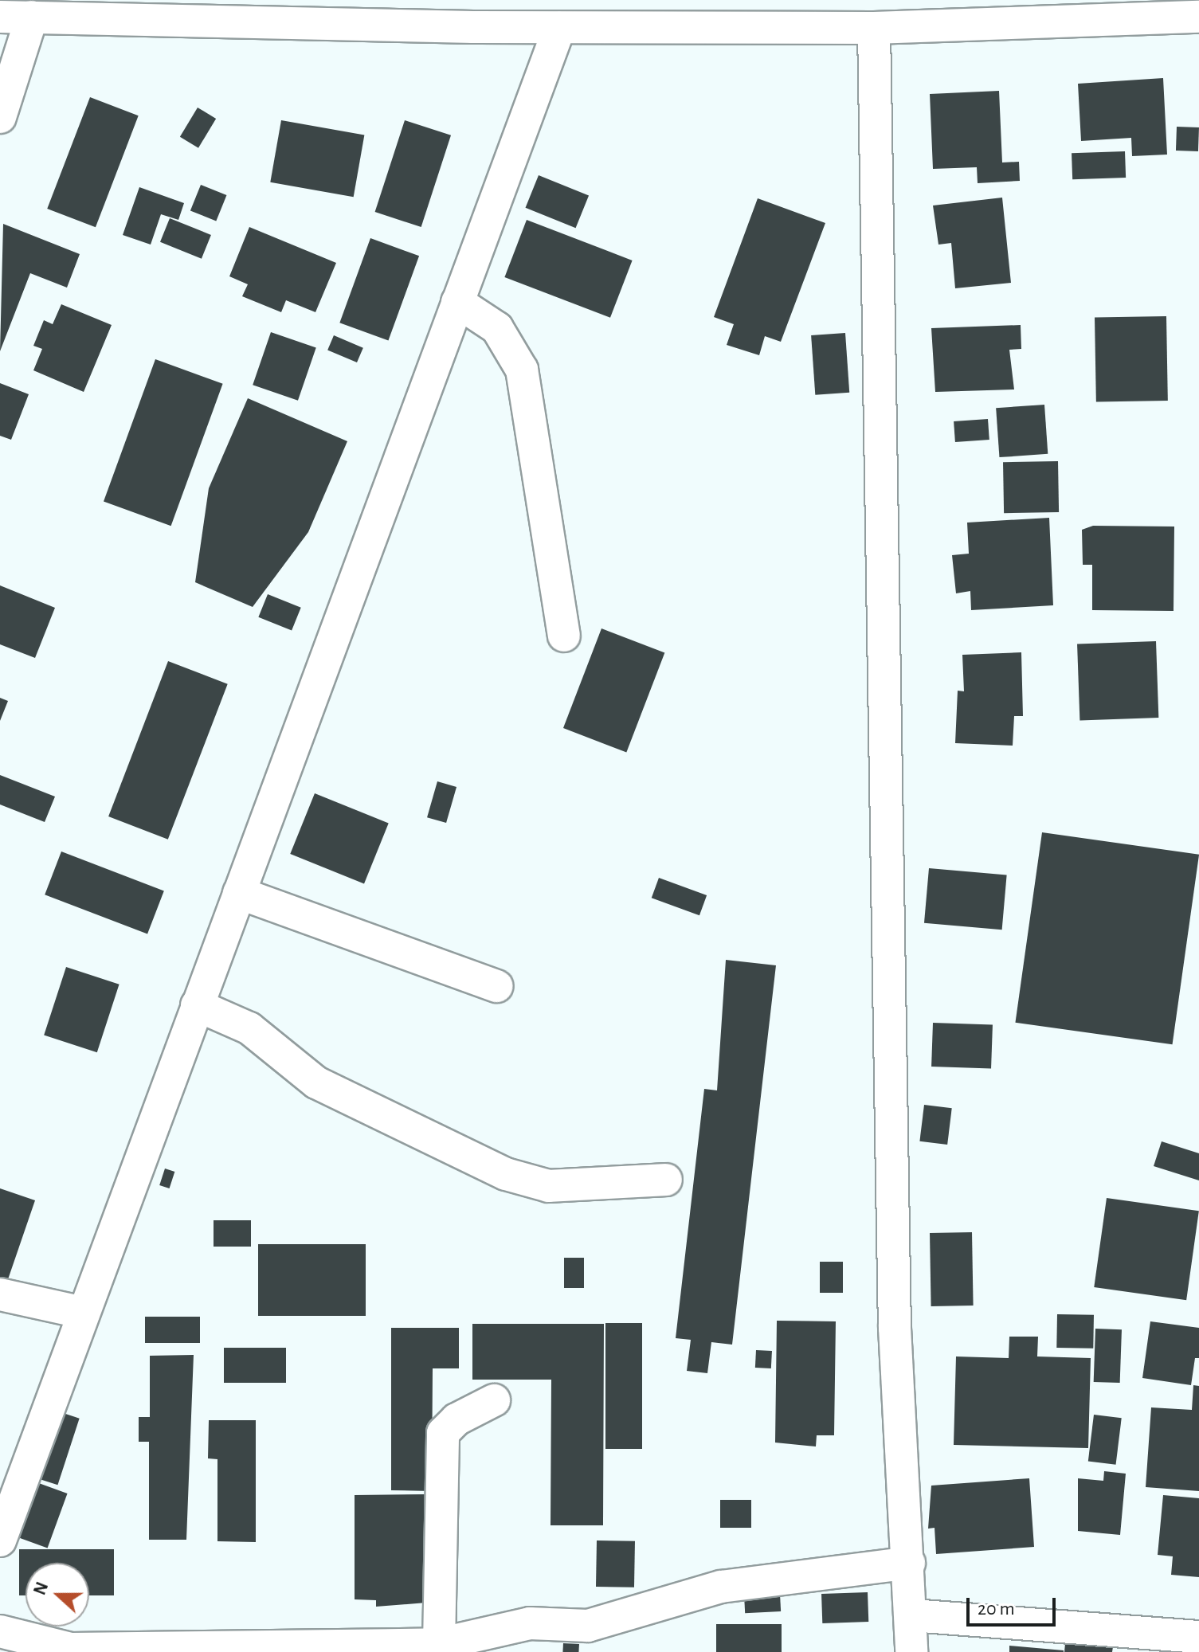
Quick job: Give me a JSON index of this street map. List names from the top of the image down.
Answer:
{
  "scale_bar": "20 m",
  "north": "left"
}
